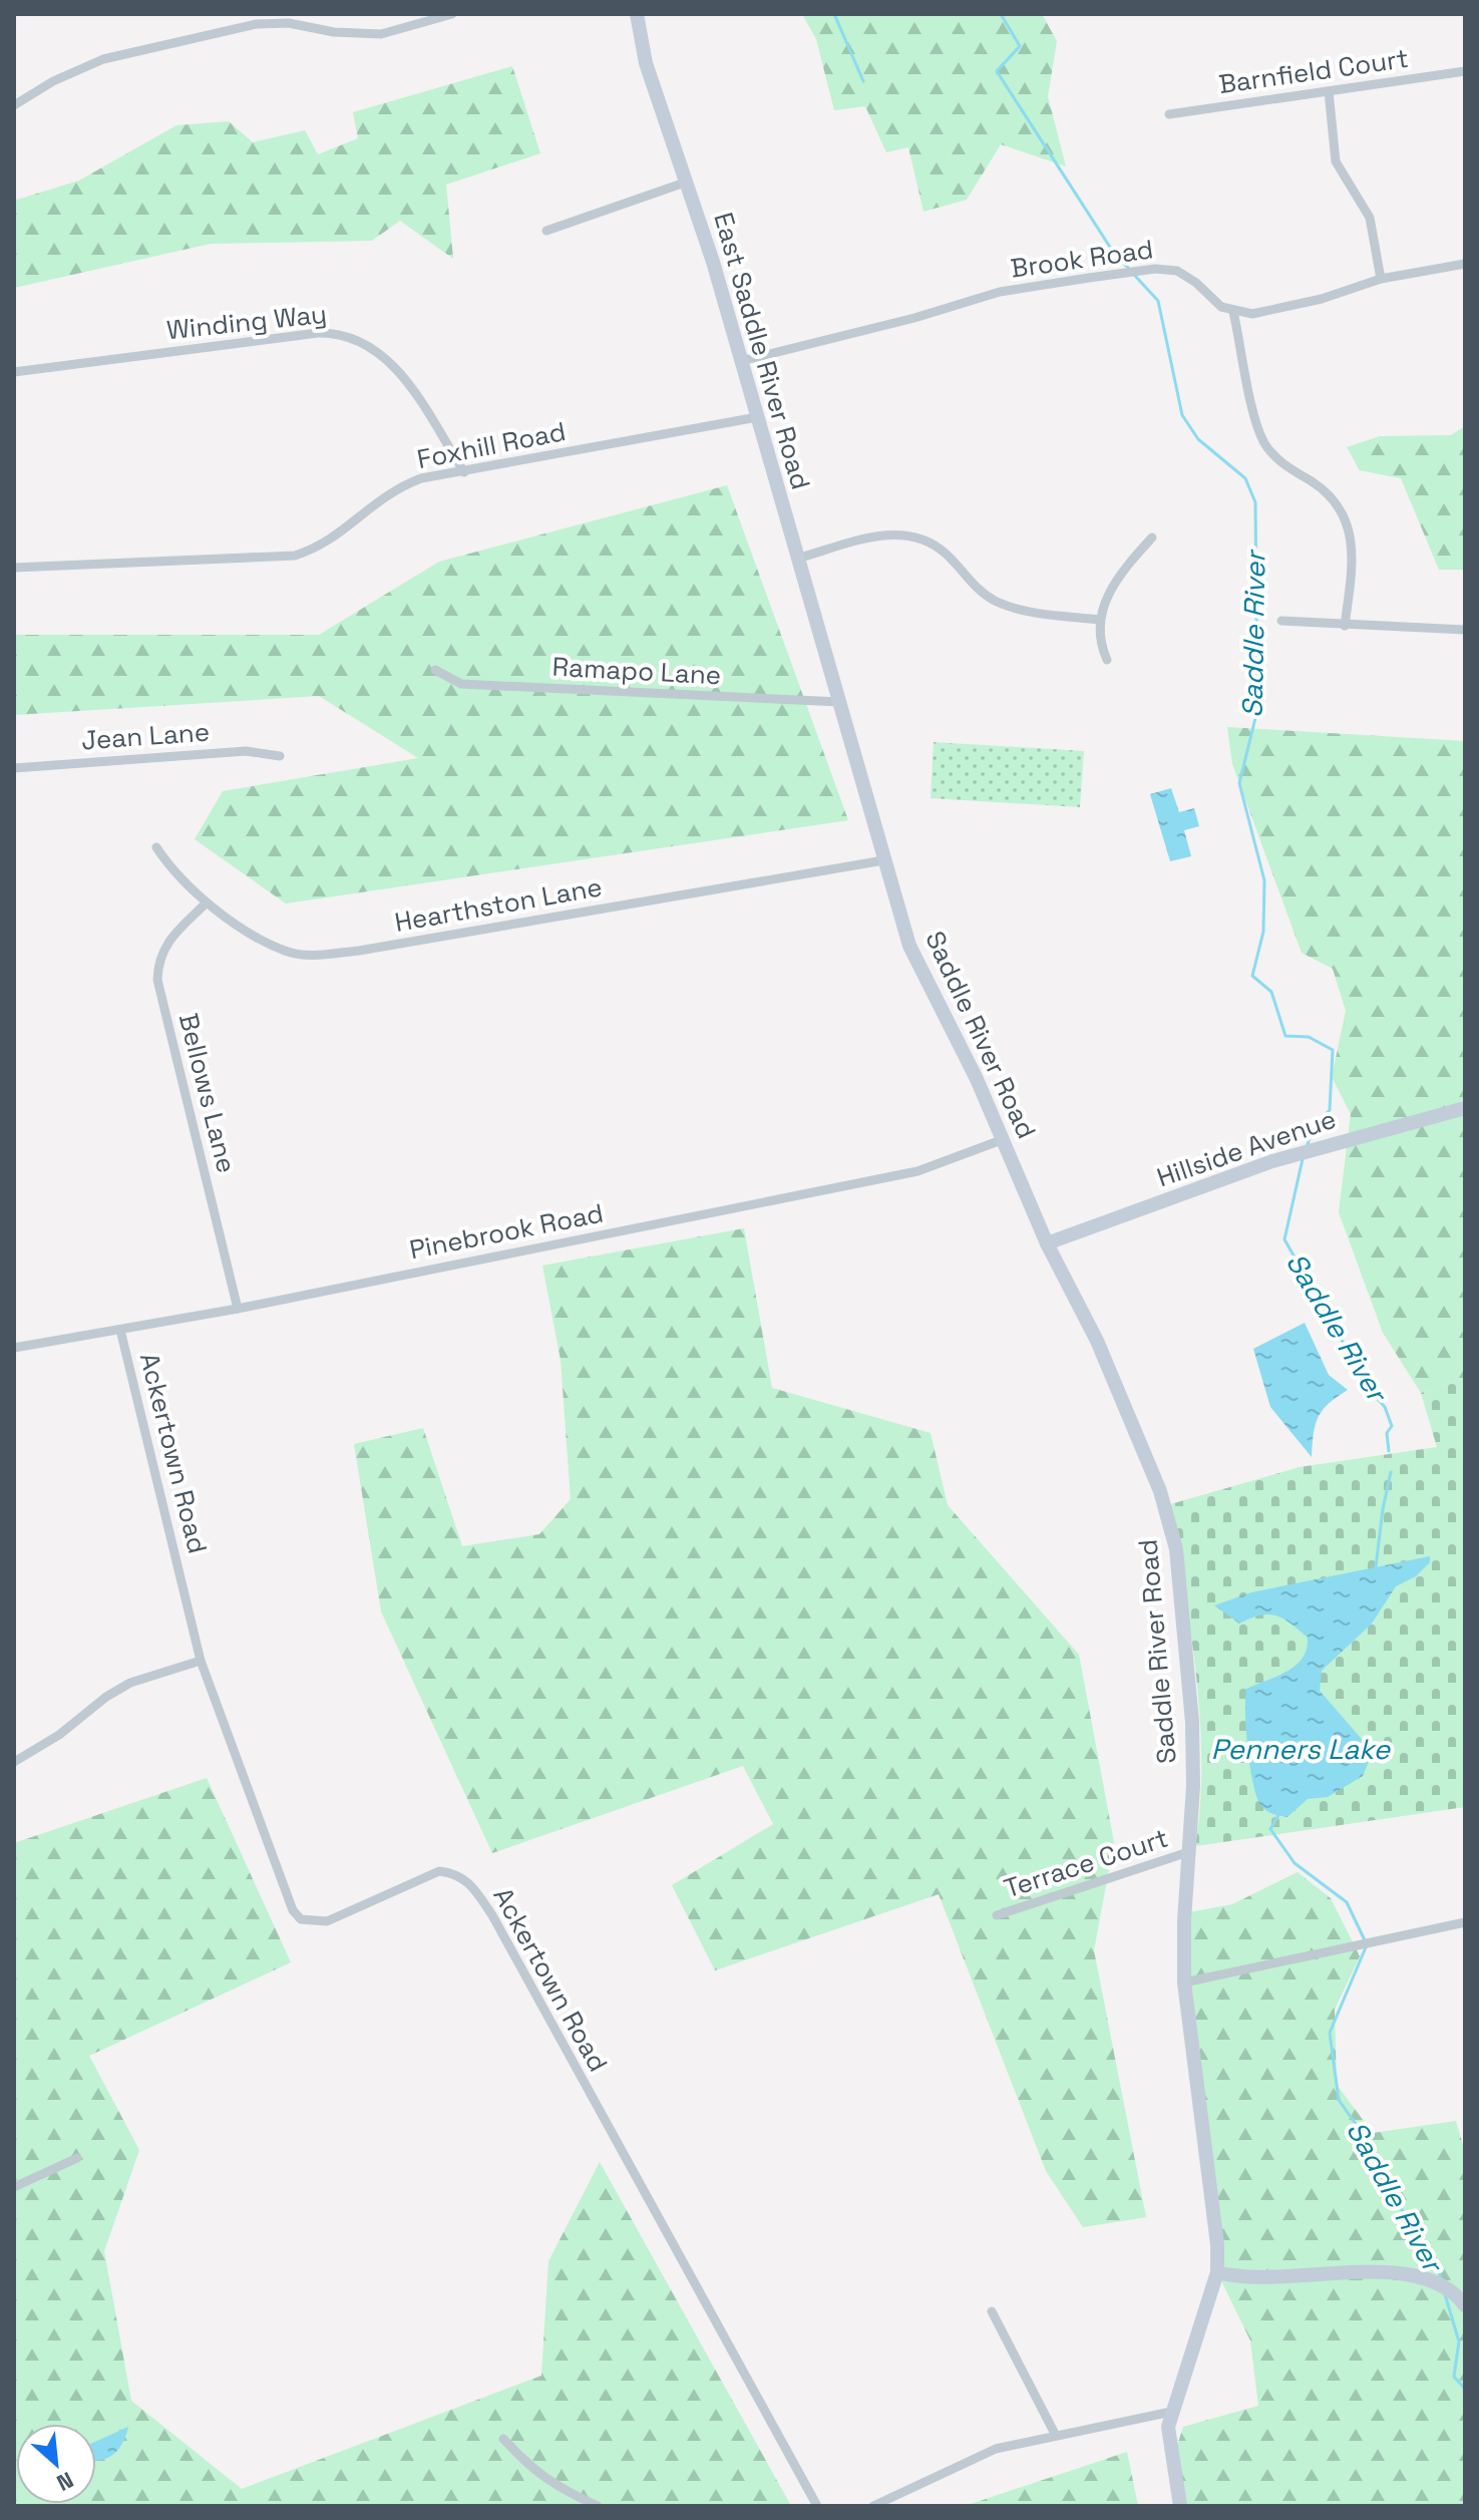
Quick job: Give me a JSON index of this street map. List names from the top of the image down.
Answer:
{
  "streets": {
    "main road": ["East Saddle River Road", "Saddle River Road", "Hillside Avenue"],
    "street": [
      "Barnfield Court",
      "Brook Road",
      "Winding Way",
      "Foxhill Road",
      "Ramapo Lane",
      "Jean Lane",
      "Hearthston Lane",
      "Bellows Lane",
      "Pinebrook Road",
      "Ackertown Road",
      "Terrace Court"
    ]
  },
  "crossings": [
    ["Brook Road", "East Saddle River Road"],
    ["Winding Way", "Foxhill Road"],
    ["East Saddle River Road", "Foxhill Road"],
    ["East Saddle River Road", "Ramapo Lane"],
    ["East Saddle River Road", "Saddle River Road"],
    ["Ramapo Lane", "Saddle River Road"],
    ["Hearthston Lane", "Saddle River Road"],
    ["Hearthston Lane", "Bellows Lane"],
    ["Saddle River Road", "Hillside Avenue"],
    ["Saddle River Road", "Pinebrook Road"],
    ["Saddle River Road", "Terrace Court"],
    ["Bellows Lane", "Pinebrook Road"],
    ["Pinebrook Road", "Ackertown Road"]
  ],
  "water": ["Saddle River", "Penners Lake"],
  "north": "bottom right"
}
